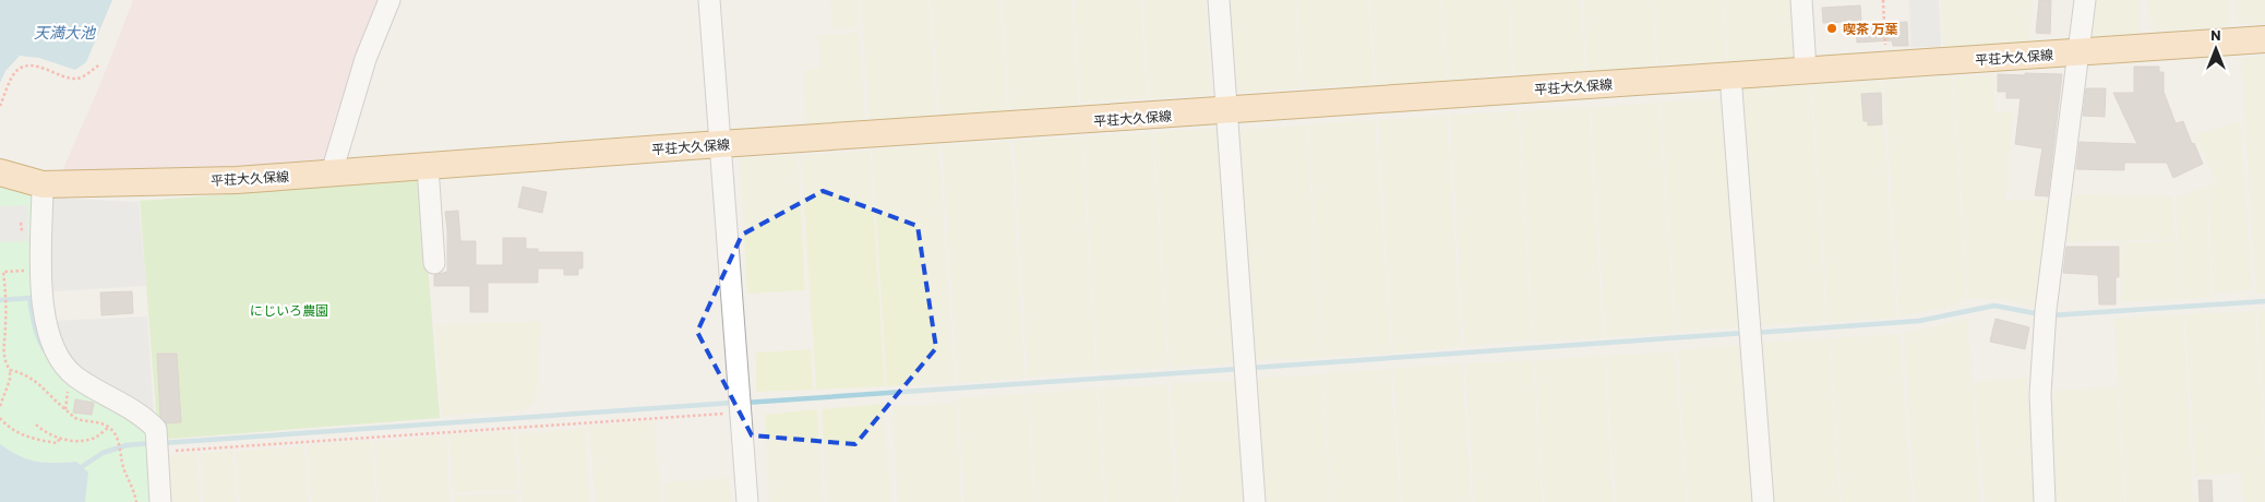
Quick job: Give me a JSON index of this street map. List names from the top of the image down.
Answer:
{
  "streets": {
    "main road": ["平荘大久保線"]
  },
  "water": ["天満大池"],
  "parks": ["にじいろ農園"],
  "places": ["喫茶 万葉"],
  "north": "top"
}
